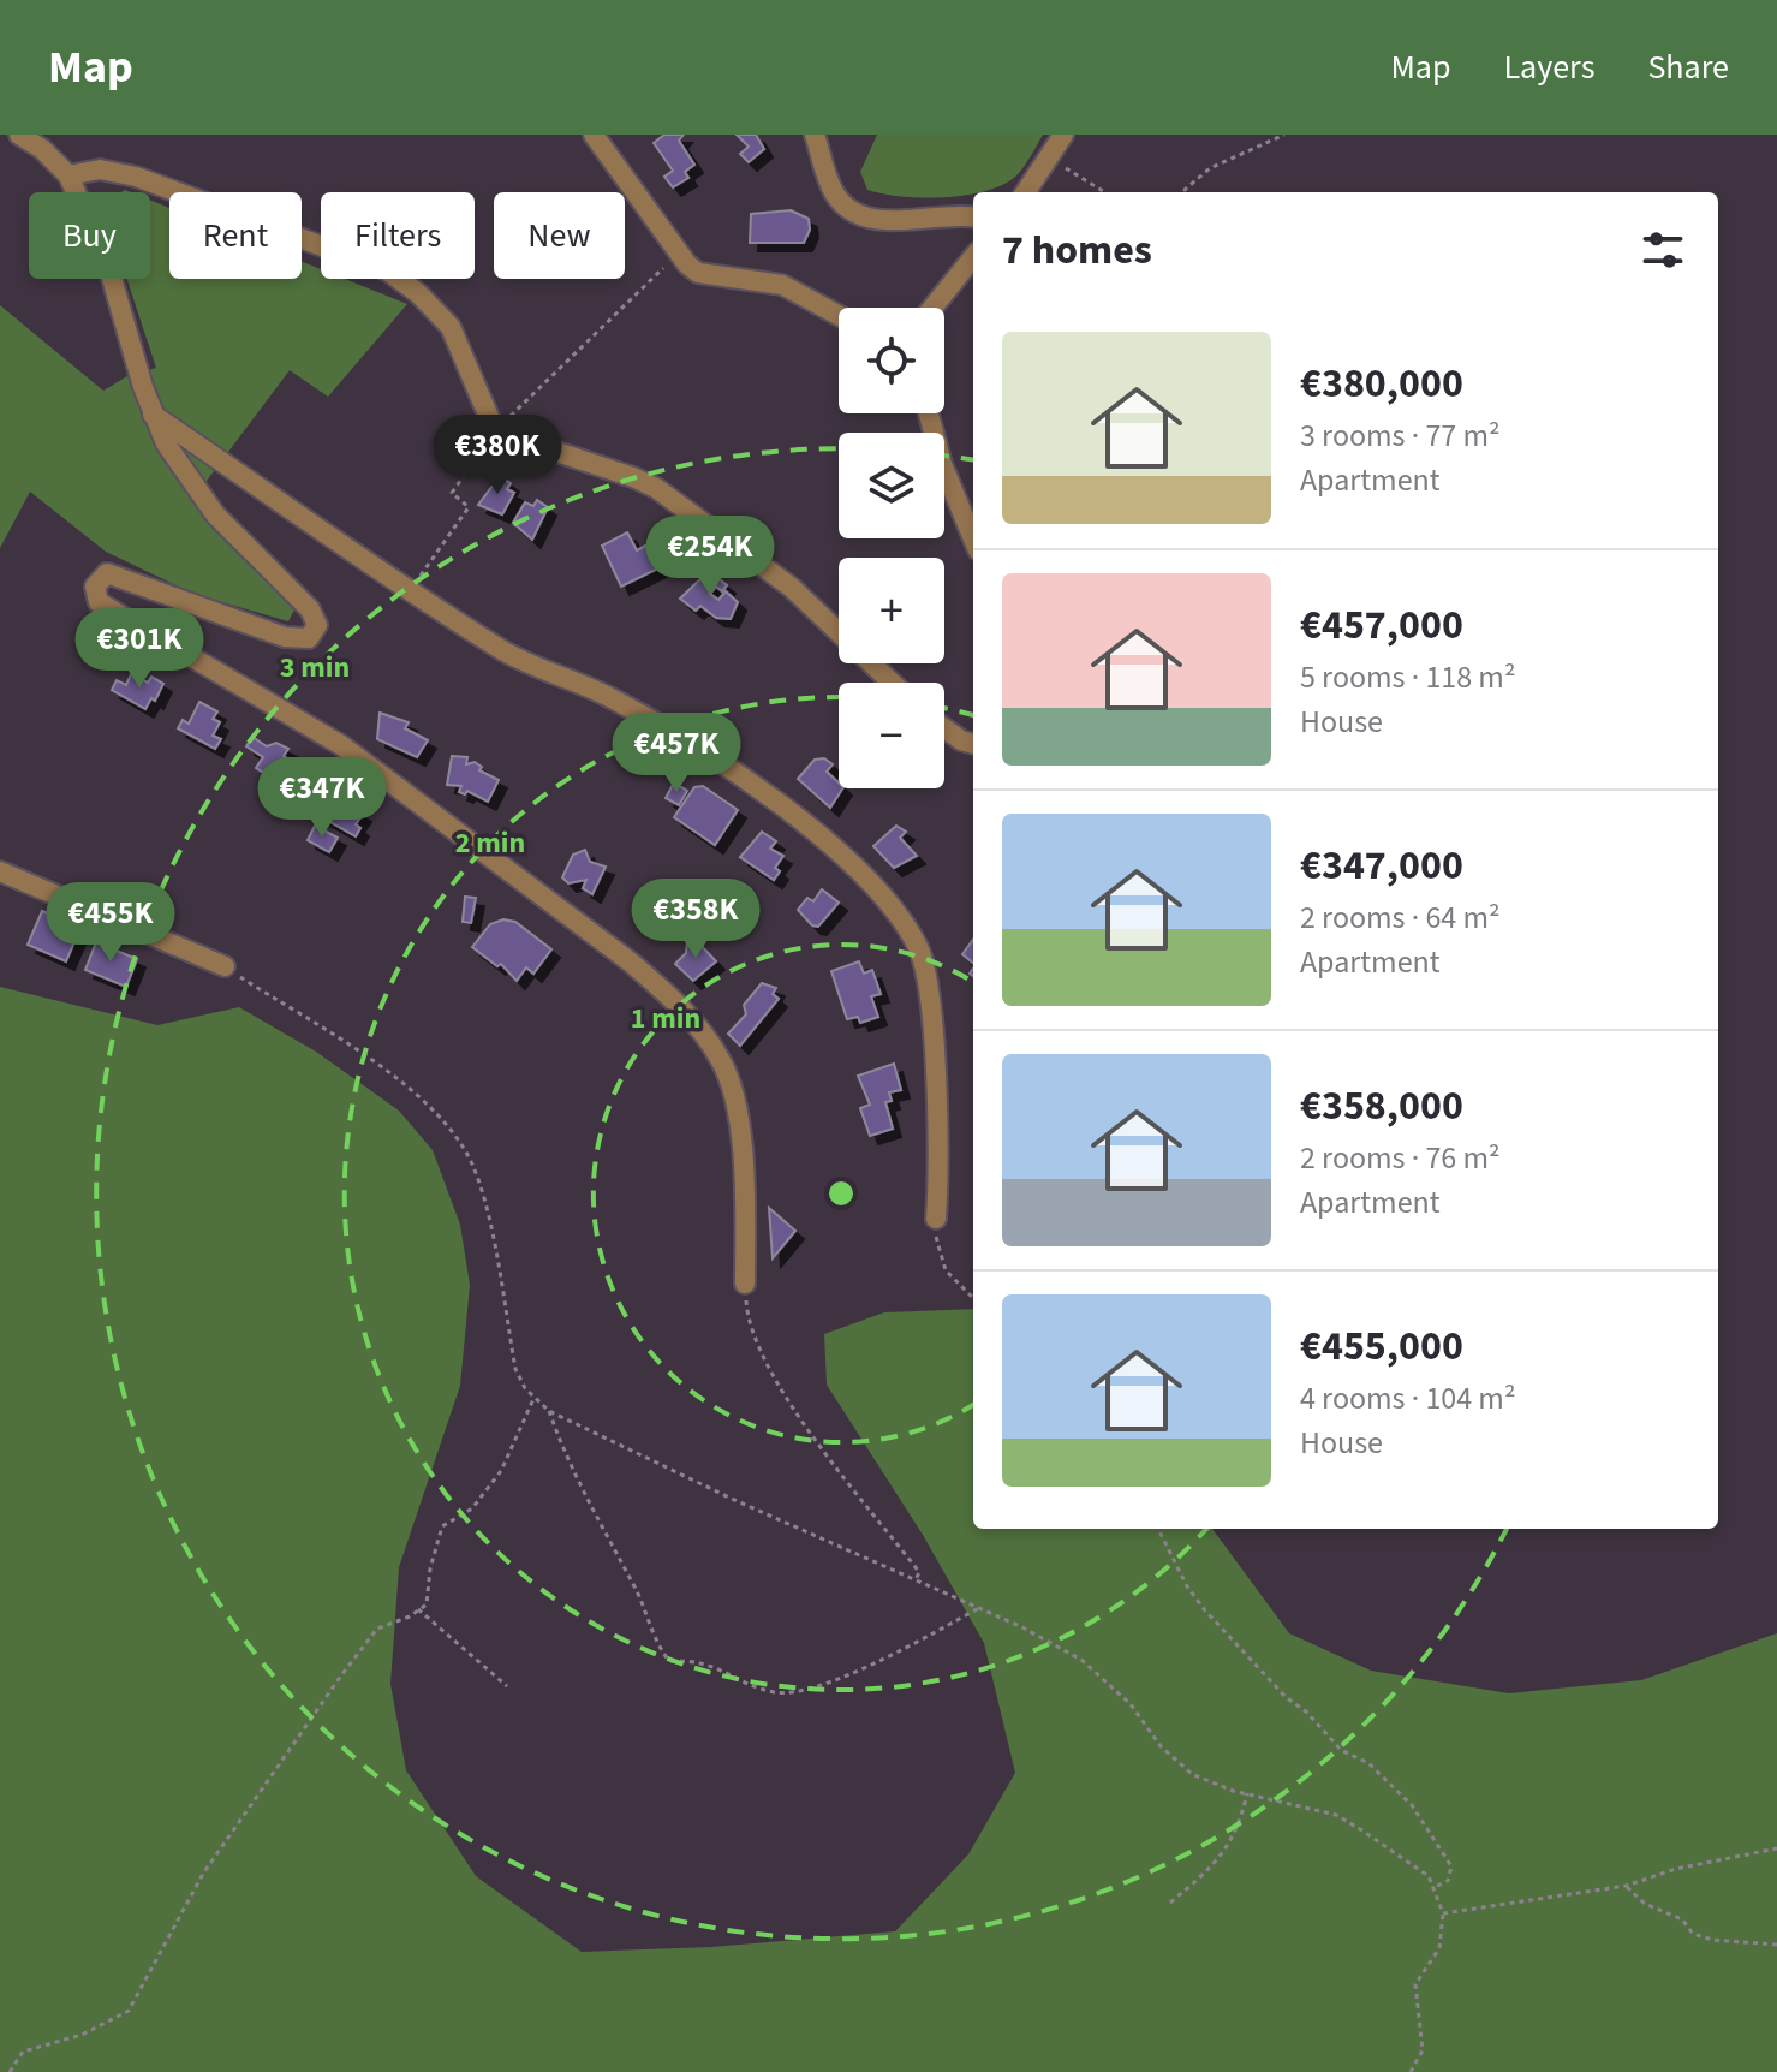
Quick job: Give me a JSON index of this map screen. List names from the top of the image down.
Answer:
{
  "page": {
    "header": "Map",
    "nav": ["Map", "Layers", "Share"],
    "chip": [
      "Buy",
      "Rent",
      "Filters",
      "New"
    ],
    "heading": "7 homes",
    "map_buttons": ["+", "−"],
    "list": [
      {
        "name": "€380,000",
        "note": "3 rooms · 77 m² · Apartment"
      },
      {
        "name": "€457,000",
        "note": "5 rooms · 118 m² · House"
      },
      {
        "name": "€347,000",
        "note": "2 rooms · 64 m² · Apartment"
      },
      {
        "name": "€358,000",
        "note": "2 rooms · 76 m² · Apartment"
      },
      {
        "name": "€455,000",
        "note": "4 rooms · 104 m² · House"
      }
    ],
    "price": [
      "€380K",
      "€254K",
      "€301K",
      "€457K",
      "€347K",
      "€358K",
      "€455K"
    ]
  },
  "rings": ["3 min", "2 min", "1 min"]
}
